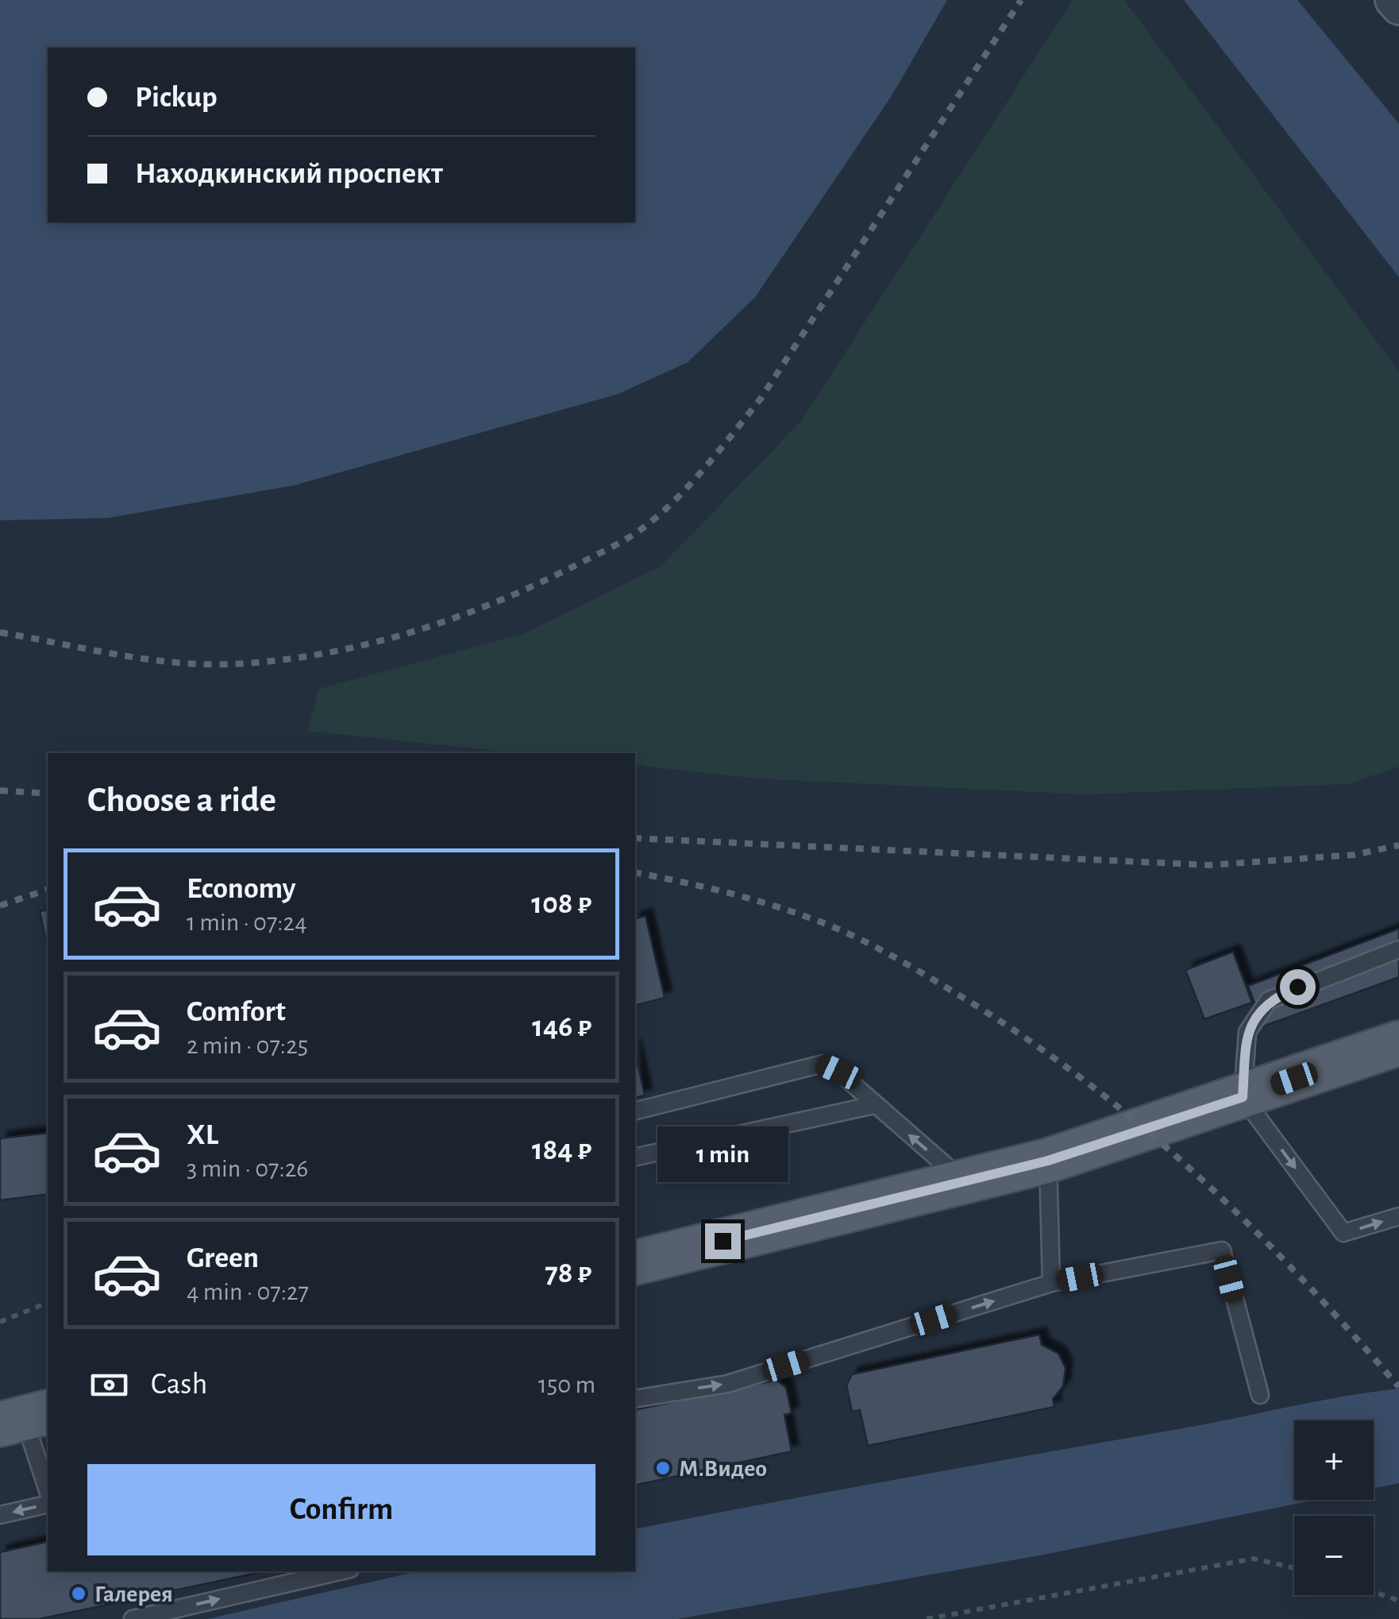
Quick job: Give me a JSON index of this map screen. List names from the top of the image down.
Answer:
{
  "places": ["М.Видео", "Галерея"],
  "page": {
    "banner": ["Pickup", "Находкинский проспект"],
    "heading": "Choose a ride",
    "list": [
      {
        "name": "Economy",
        "note": "1 min · 07:24",
        "value": "108 ₽"
      },
      {
        "name": "Comfort",
        "note": "2 min · 07:25",
        "value": "146 ₽"
      },
      {
        "name": "XL",
        "note": "3 min · 07:26",
        "value": "184 ₽"
      },
      {
        "name": "Green",
        "note": "4 min · 07:27",
        "value": "78 ₽"
      }
    ],
    "bubble": "1 min",
    "pay": ["Cash", "150 m"],
    "map_buttons": ["+", "−"],
    "buttons": "Confirm"
  }
}
